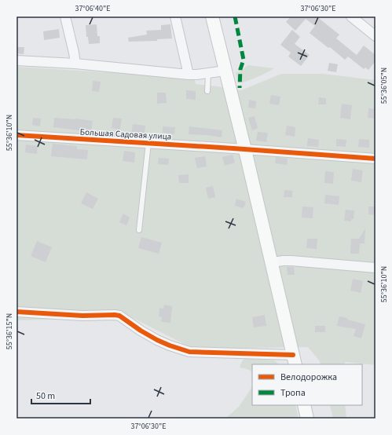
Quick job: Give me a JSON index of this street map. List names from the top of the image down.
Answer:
{
  "streets": {
    "street": ["Большая Садовая улица"]
  },
  "legend": ["Велодорожка", "Тропа"],
  "scale_bar": "50 m",
  "coordinates": [
    "37°06'40\"E",
    "37°06'30\"E",
    "55°36'05\"N",
    "55°36'10\"N",
    "55°36'15\"N"
  ]
}
